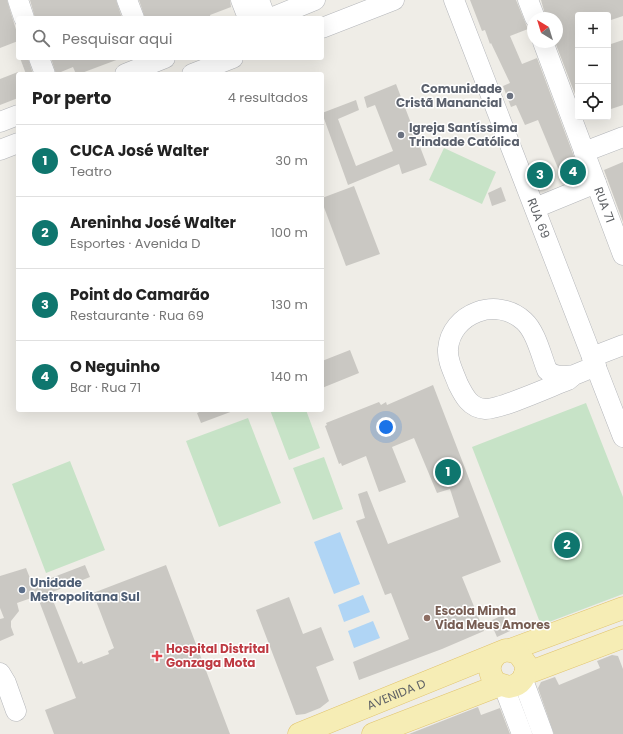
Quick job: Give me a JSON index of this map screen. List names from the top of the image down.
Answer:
{
  "streets": {
    "main road": ["AVENIDA D"],
    "street": ["RUA 71", "RUA 69"]
  },
  "places": {
    "other": [
      "Comunidade Cristã Manancial",
      "Igreja Santíssima Trindade Católica",
      "Unidade Metropolitana Sul",
      "Escola Minha Vida Meus Amores"
    ],
    "health": ["Hospital Distrital Gonzaga Mota"]
  },
  "north": "top left",
  "page": {
    "map_buttons": ["+", "−"],
    "search": "Pesquisar aqui",
    "heading": ["Por perto", "4 resultados"],
    "list": [
      {
        "mark": "1",
        "name": "CUCA José Walter",
        "note": "Teatro",
        "value": "30 m"
      },
      {
        "mark": "2",
        "name": "Areninha José Walter",
        "note": "Esportes · Avenida D",
        "value": "100 m"
      },
      {
        "mark": "3",
        "name": "Point do Camarão",
        "note": "Restaurante · Rua 69",
        "value": "130 m"
      },
      {
        "mark": "4",
        "name": "O Neguinho",
        "note": "Bar · Rua 71",
        "value": "140 m"
      }
    ],
    "pins": [
      "4",
      "3",
      "1",
      "2"
    ]
  }
}
